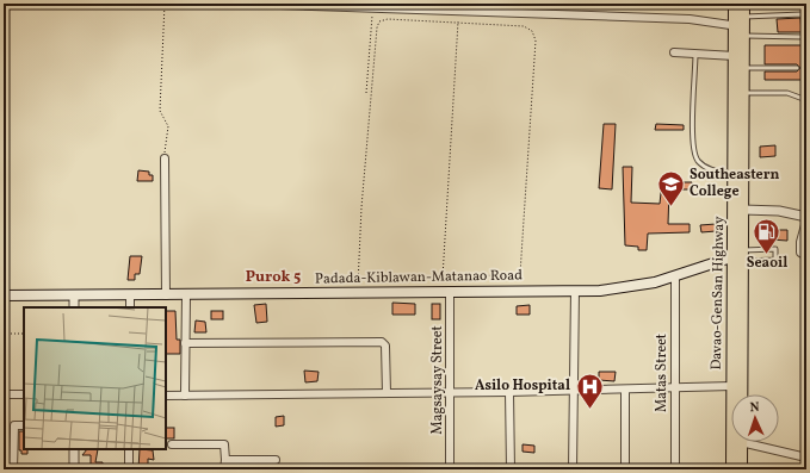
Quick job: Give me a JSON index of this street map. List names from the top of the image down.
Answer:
{
  "streets": {
    "highway": ["Davao-GenSan Highway"],
    "main road": ["Padada-Kiblawan-Matanao Road"],
    "street": ["Matas Street", "Magsaysay Street"]
  },
  "crossings": [
    ["Padada-Kiblawan-Matanao Road", "Davao-GenSan Highway"],
    ["Padada-Kiblawan-Matanao Road", "Matas Street"],
    ["Padada-Kiblawan-Matanao Road", "Magsaysay Street"]
  ],
  "districts": ["Purok 5"],
  "places": {
    "school or university": ["Southeastern College"],
    "fuel station": ["Seaoil"],
    "hospital": ["Asilo Hospital"]
  },
  "north": "top"
}
